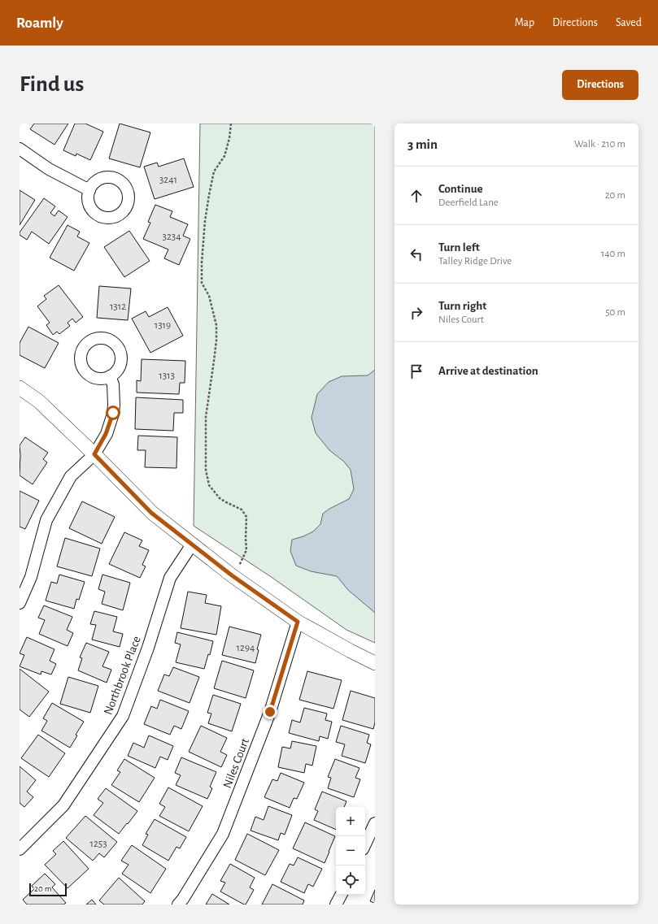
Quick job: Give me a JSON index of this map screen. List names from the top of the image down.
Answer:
{
  "streets": {
    "street": ["Northbrook Place", "Niles Court"]
  },
  "house_numbers": [
    "3241",
    "3234",
    "1312",
    "1319",
    "1313",
    "1294",
    "1253"
  ],
  "scale_bar": "20 m",
  "page": {
    "header": "Roamly",
    "nav": ["Map", "Directions", "Saved"],
    "buttons": "Directions",
    "title": "Find us",
    "heading": ["3 min", "Walk · 210 m"],
    "list": [
      ["Continue", "Deerfield Lane", "20 m"],
      ["Turn left", "Talley Ridge Drive", "140 m"],
      ["Turn right", "Niles Court", "50 m"],
      "Arrive at destination"
    ],
    "map_buttons": ["+", "−"],
    "scale": "20 m"
  }
}
